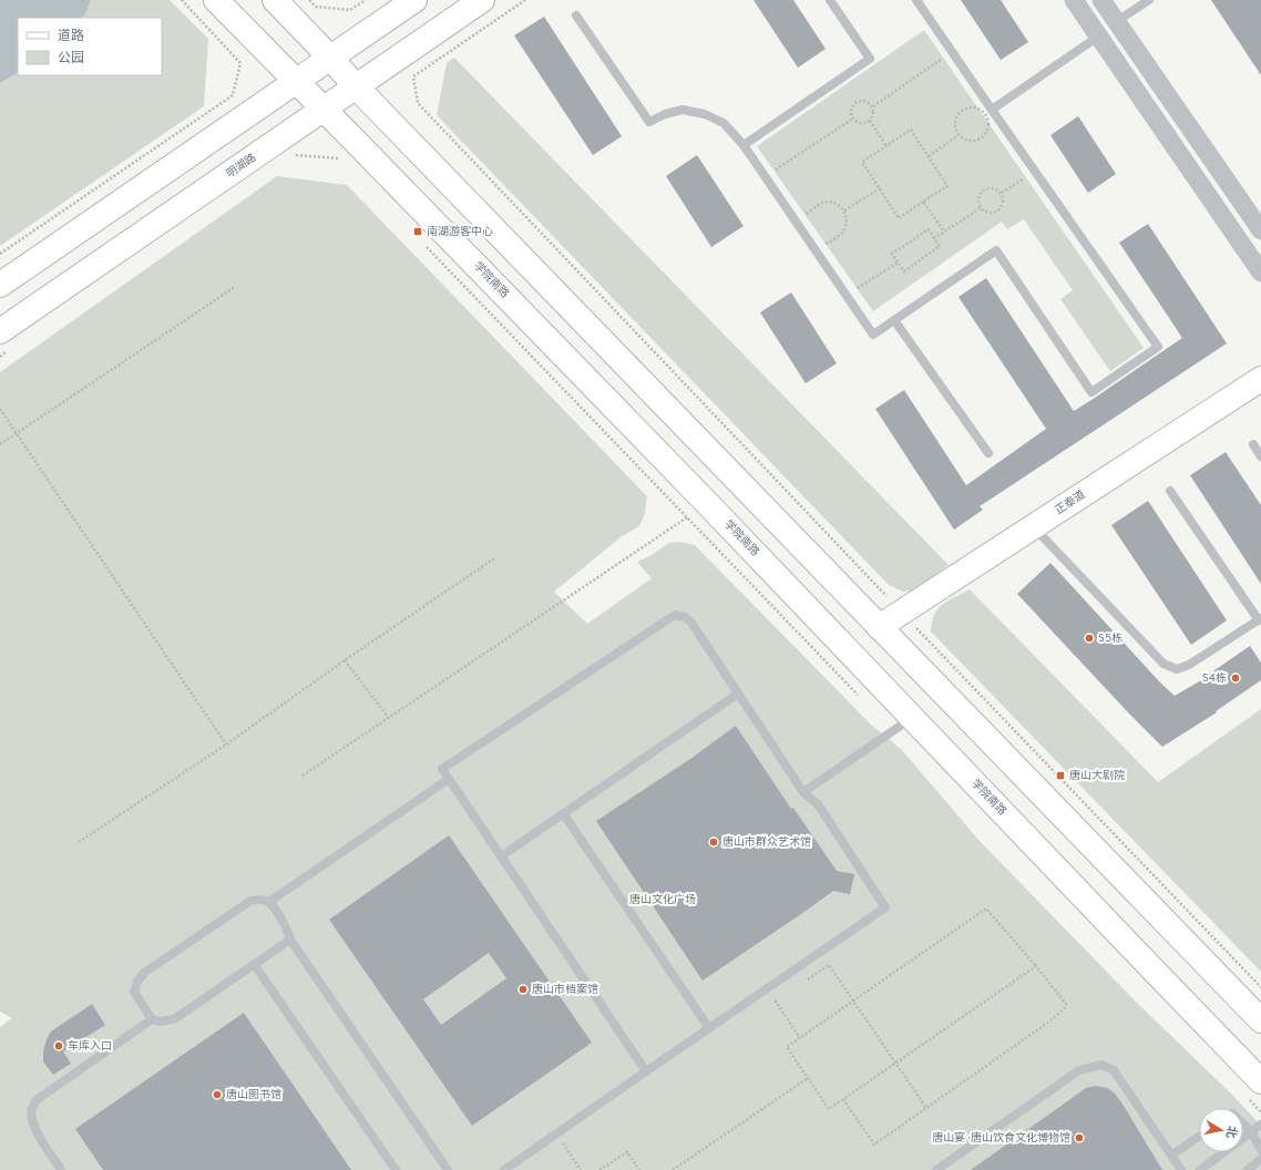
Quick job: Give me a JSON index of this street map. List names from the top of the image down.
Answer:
{
  "streets": {
    "main road": ["明湖路", "学院南路", "正泰道"]
  },
  "crossings": [
    ["明湖路", "学院南路"]
  ],
  "parks": ["唐山文化广场"],
  "places": {
    "transit": ["南湖游客中心", "唐山大剧院"],
    "other": [
      "S5栋",
      "S4栋",
      "唐山市群众艺术馆",
      "唐山市档案馆",
      "车库入口",
      "唐山图书馆",
      "唐山宴 · 唐山饮食文化博物馆"
    ]
  },
  "legend": ["道路", "公园"],
  "north": "right"
}
